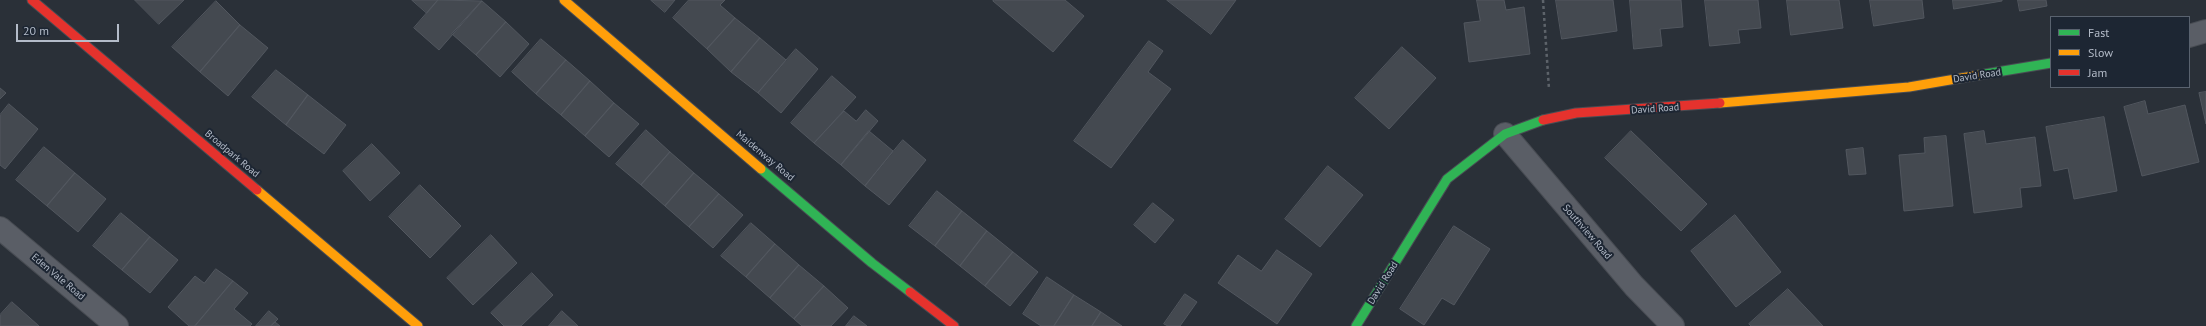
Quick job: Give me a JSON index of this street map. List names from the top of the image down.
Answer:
{
  "streets": {
    "street": [
      "David Road",
      "Broadpark Road",
      "Maidenway Road",
      "Southview Road",
      "Eden Vale Road"
    ]
  },
  "crossings": [
    ["David Road", "Southview Road"]
  ],
  "legend": ["Fast", "Slow", "Jam"],
  "scale_bar": "20 m"
}
